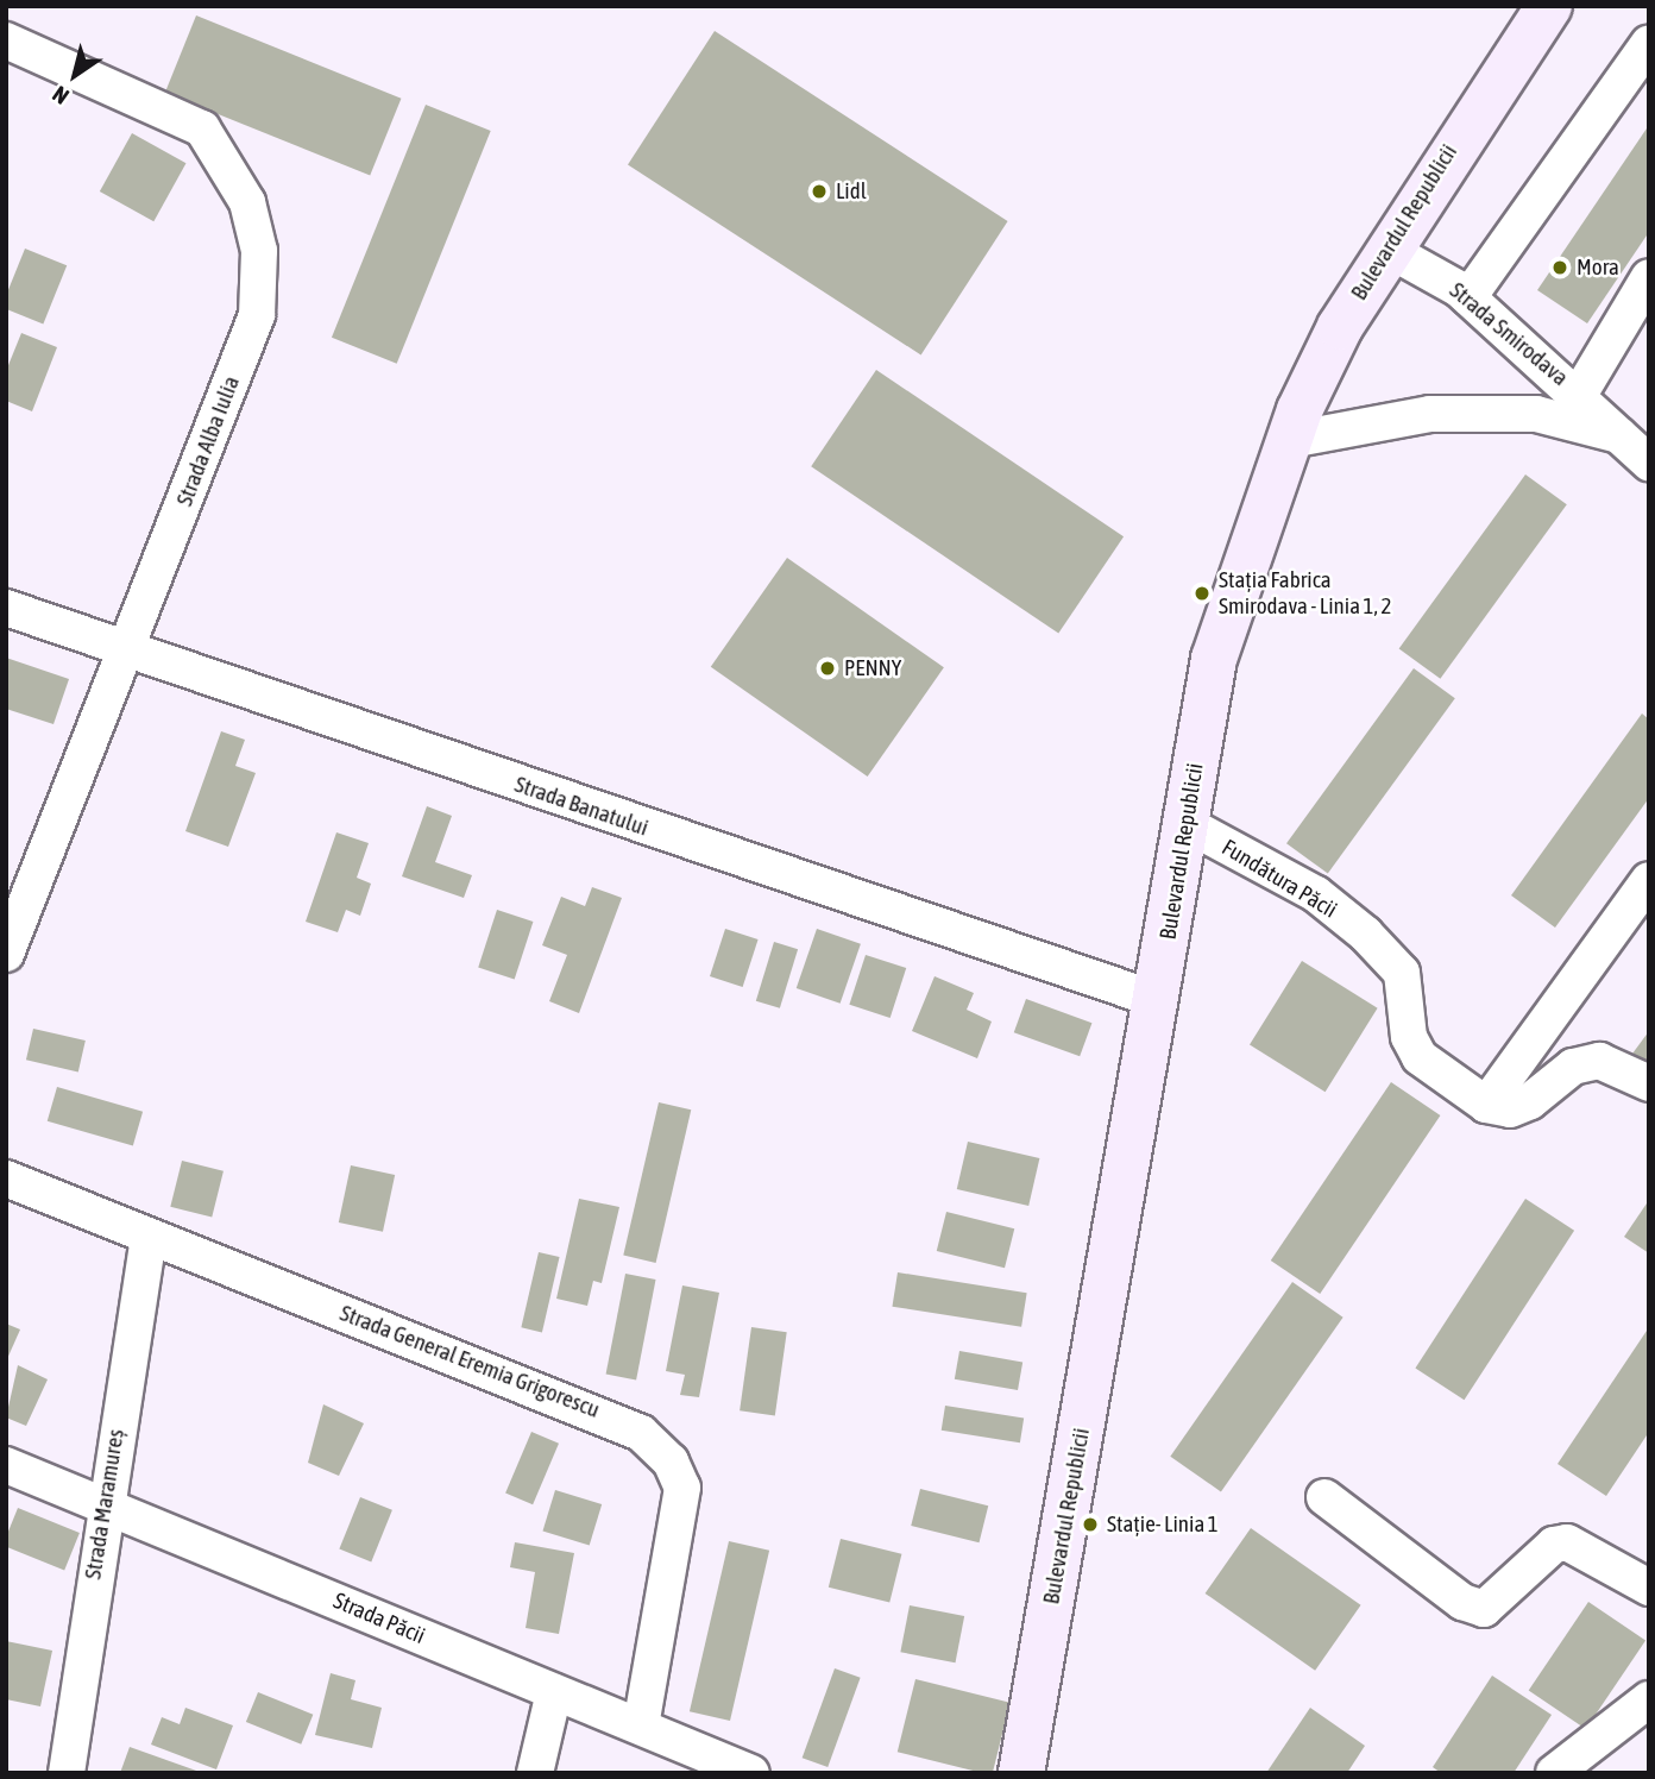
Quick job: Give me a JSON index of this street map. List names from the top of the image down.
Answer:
{
  "streets": {
    "main road": ["Bulevardul Republicii"],
    "street": [
      "Strada Smirodava",
      "Strada Alba Iulia",
      "Strada Banatului",
      "Fundătura Păcii",
      "Strada General Eremia Grigorescu",
      "Strada Maramureș",
      "Strada Păcii"
    ]
  },
  "crossings": [
    ["Bulevardul Republicii", "Strada Smirodava"],
    ["Bulevardul Republicii", "Strada Banatului"],
    ["Bulevardul Republicii", "Fundătura Păcii"],
    ["Strada Alba Iulia", "Strada Banatului"],
    ["Strada General Eremia Grigorescu", "Strada Maramureș"],
    ["Strada General Eremia Grigorescu", "Strada Păcii"],
    ["Strada Maramureș", "Strada Păcii"]
  ],
  "places": [
    "Lidl",
    "Mora",
    "Stația Fabrica Smirodava - Linia 1, 2",
    "PENNY",
    "Stație- Linia 1"
  ],
  "north": "bottom left"
}
